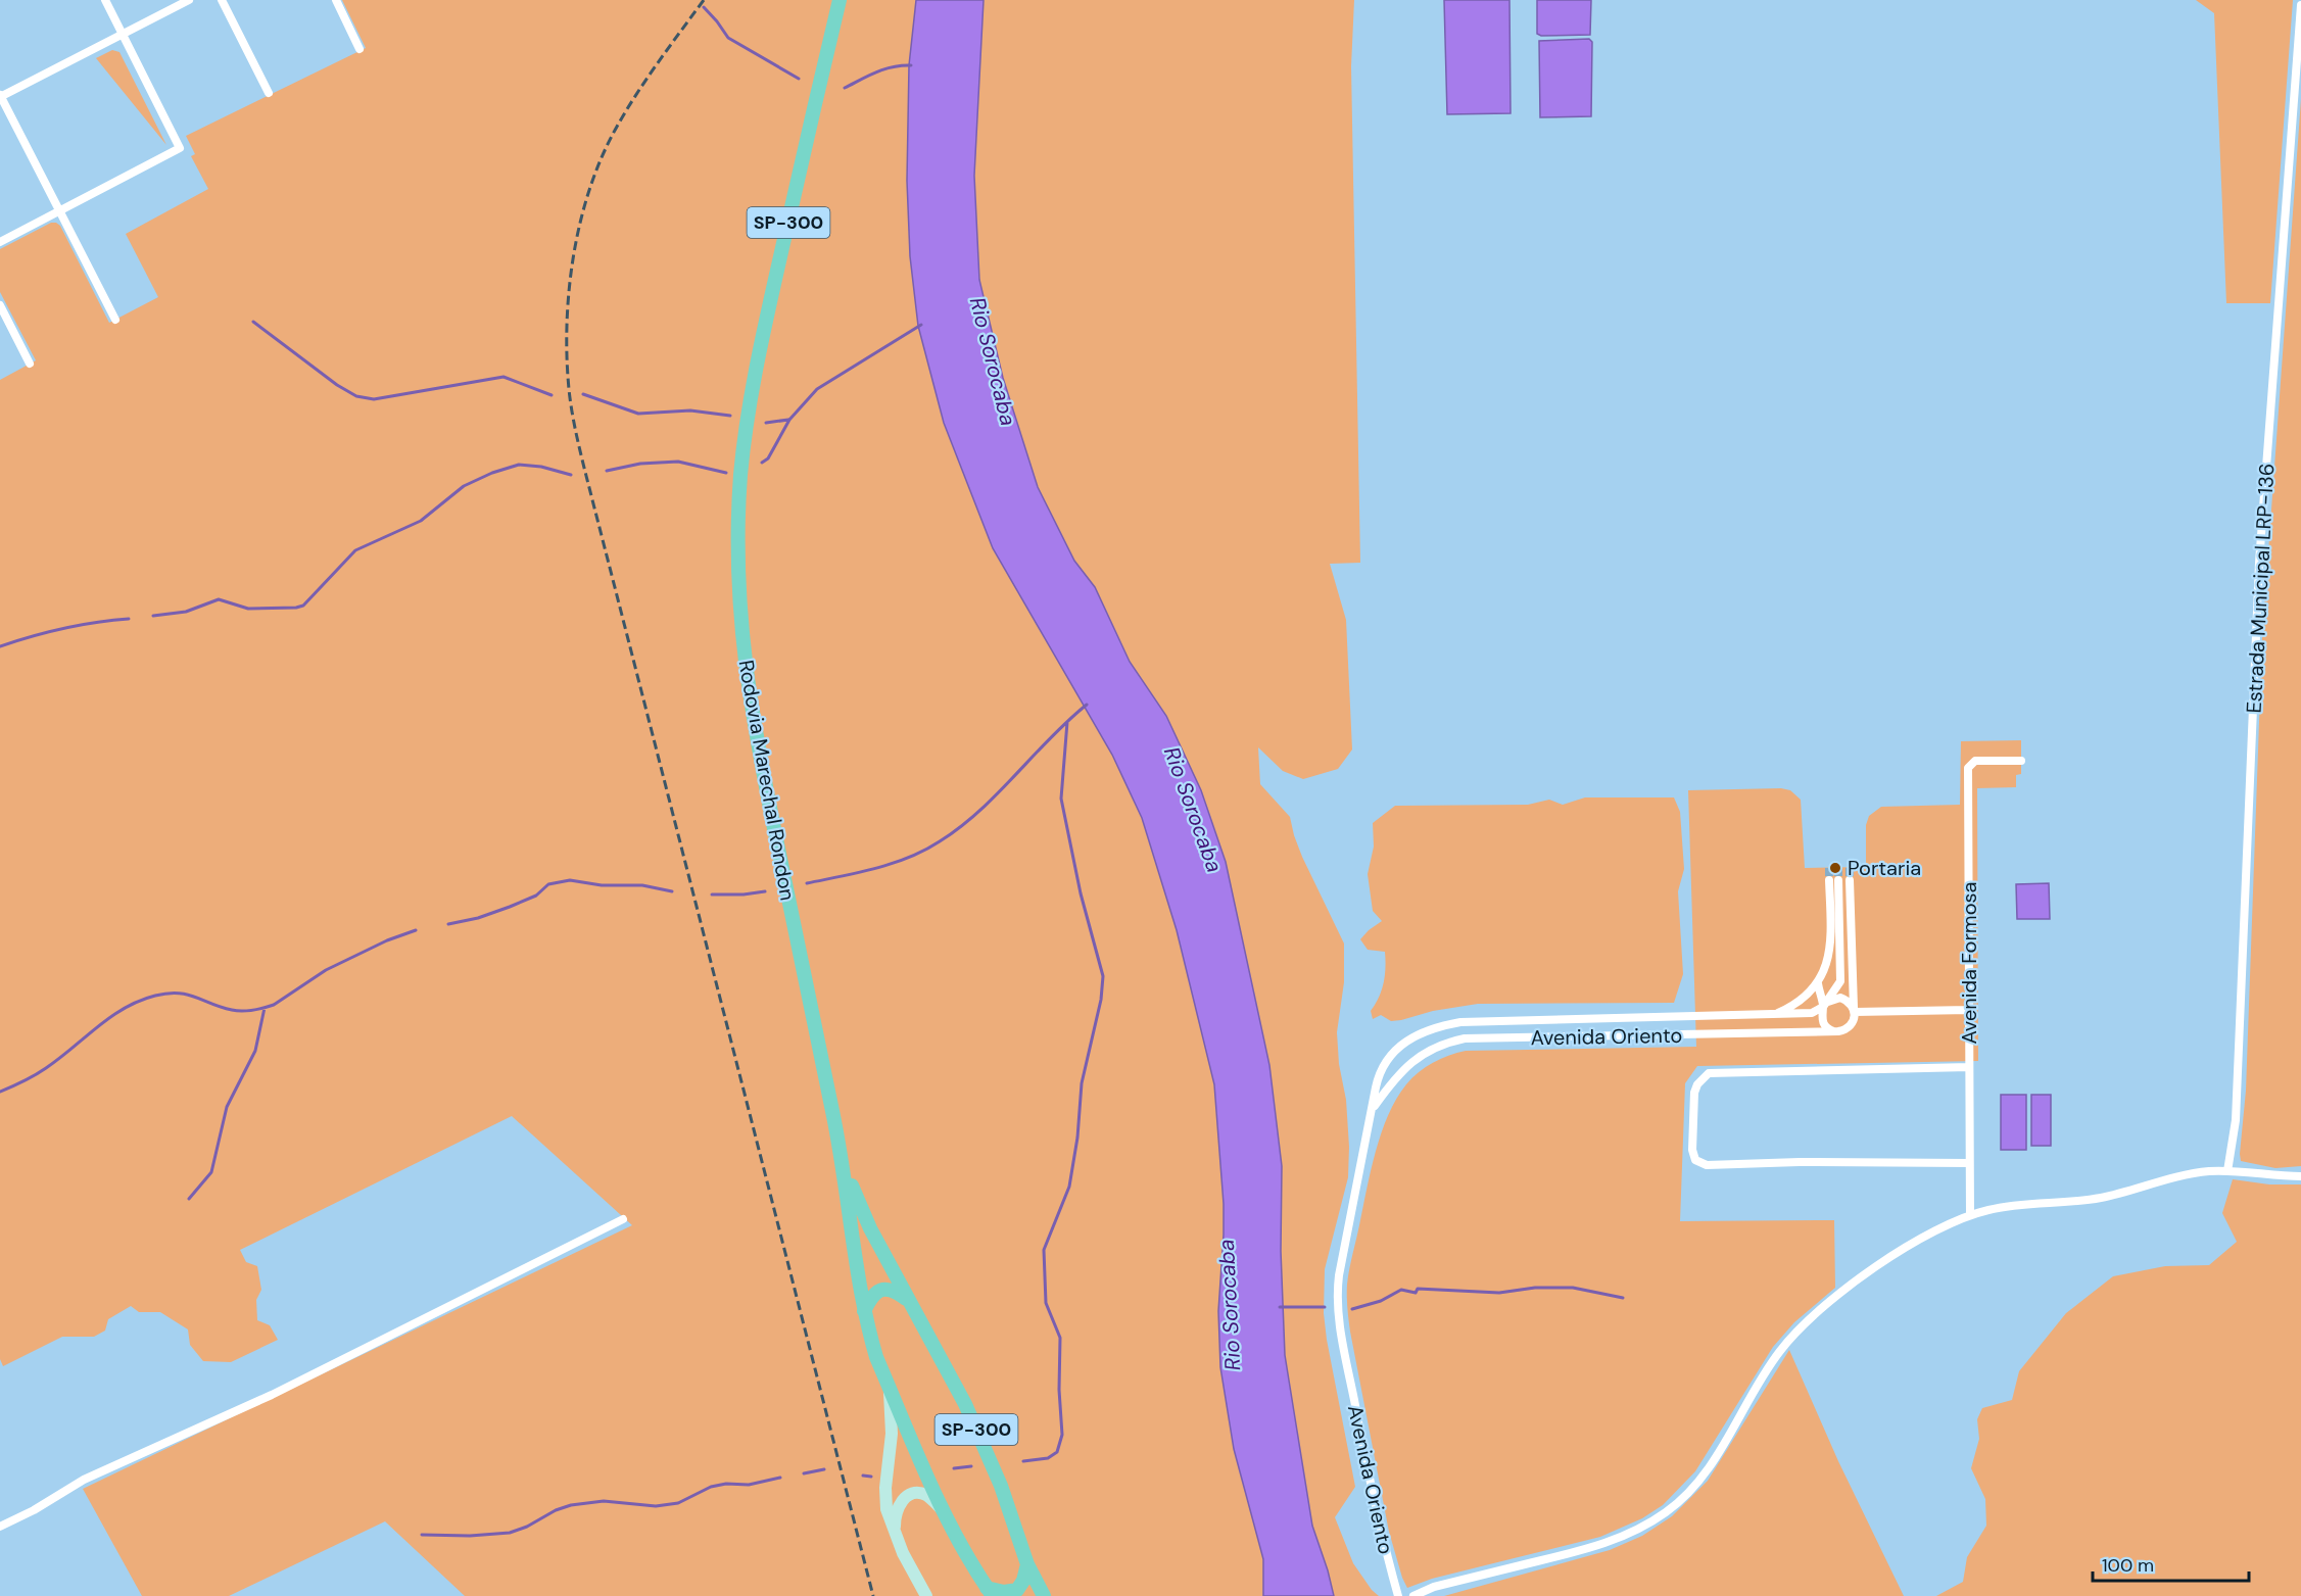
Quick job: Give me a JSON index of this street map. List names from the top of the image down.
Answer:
{
  "streets": {
    "main road": ["SP-300", "Rodovia Marechal Rondon"],
    "street": ["Estrada Municipal LRP-136", "Avenida Formosa", "Avenida Oriento"]
  },
  "water": ["Rio Sorocaba"],
  "places": ["Portaria"],
  "scale_bar": "100 m"
}
